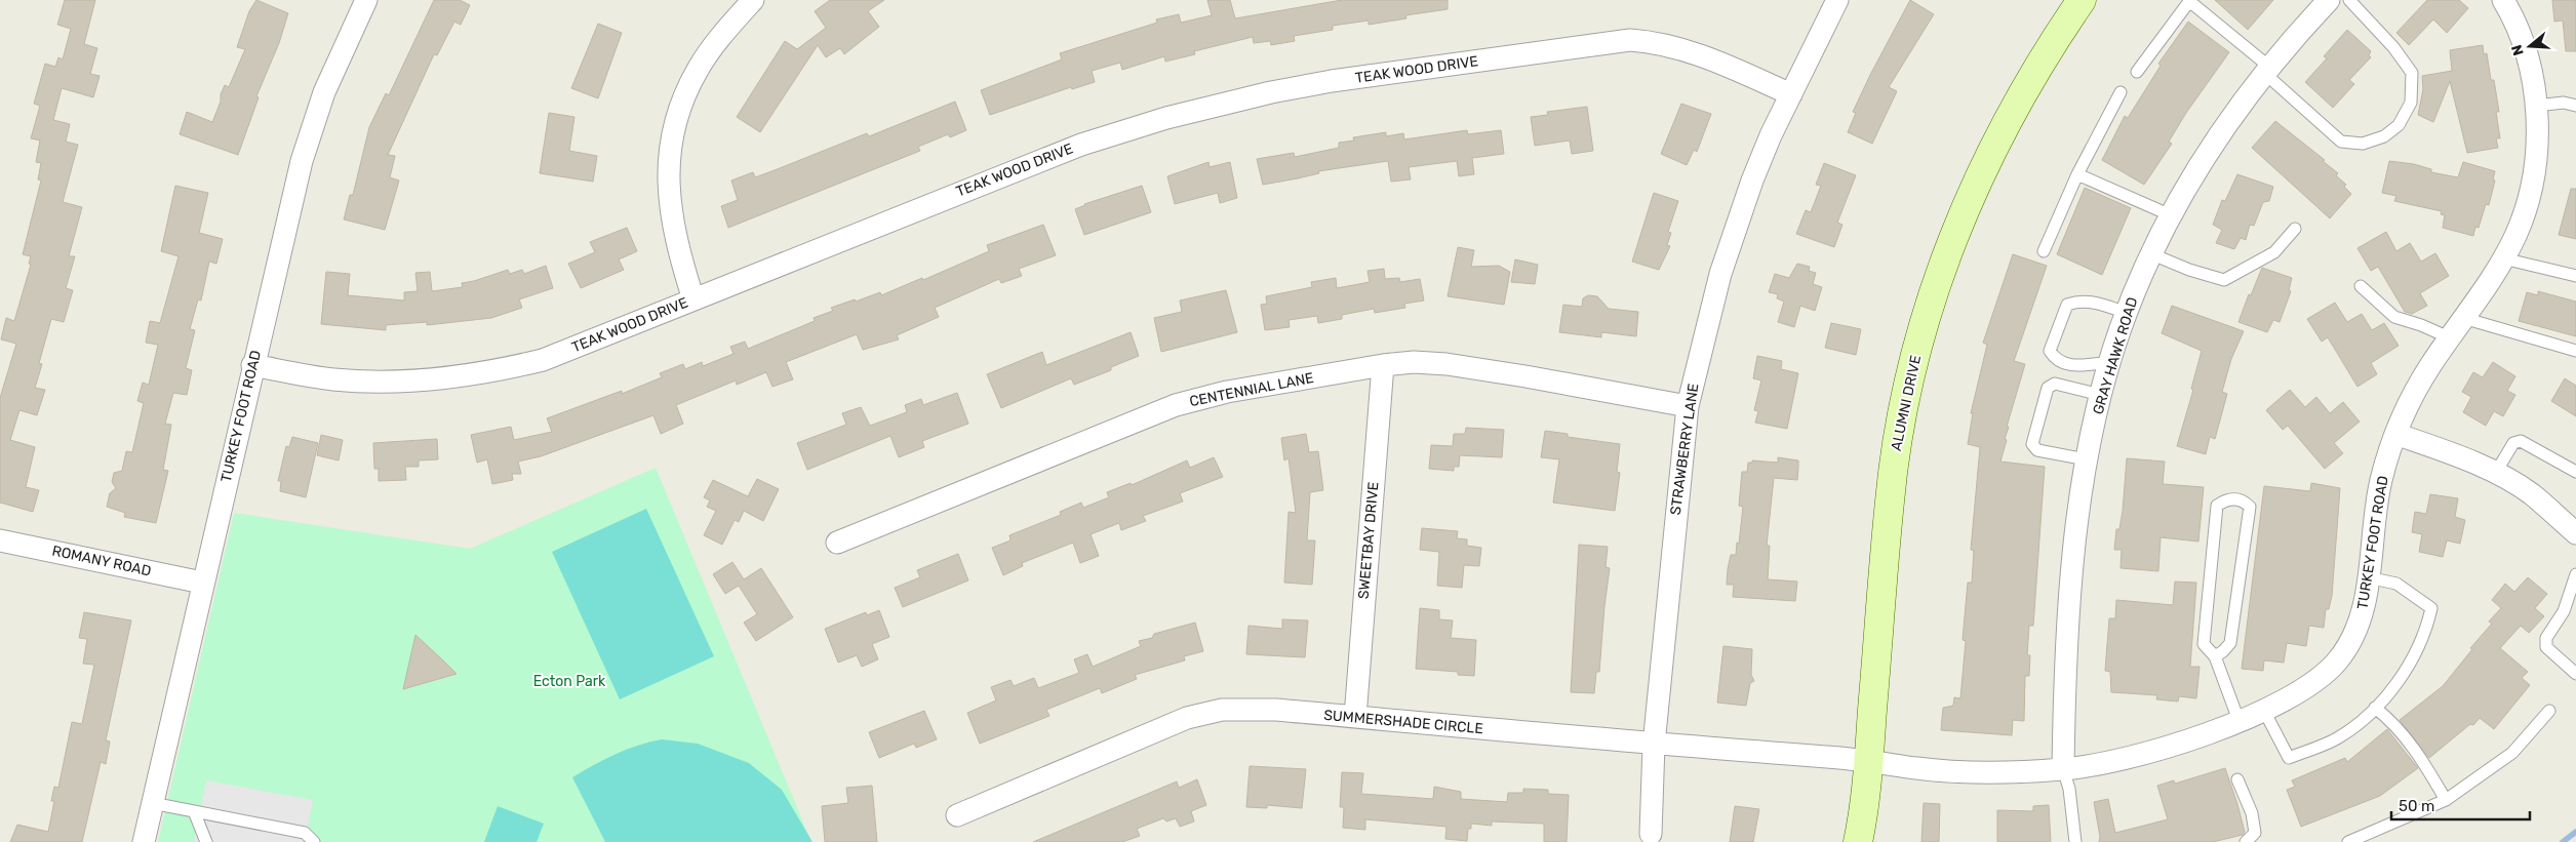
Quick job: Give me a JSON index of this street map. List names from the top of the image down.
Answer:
{
  "streets": {
    "main road": ["ALUMNI DRIVE"],
    "street": [
      "TEAK WOOD DRIVE",
      "GRAY HAWK ROAD",
      "CENTENNIAL LANE",
      "TURKEY FOOT ROAD",
      "STRAWBERRY LANE",
      "SWEETBAY DRIVE",
      "ROMANY ROAD",
      "SUMMERSHADE CIRCLE"
    ]
  },
  "crossings": [
    ["TEAK WOOD DRIVE", "TURKEY FOOT ROAD"],
    ["TEAK WOOD DRIVE", "STRAWBERRY LANE"],
    ["GRAY HAWK ROAD", "TURKEY FOOT ROAD"],
    ["CENTENNIAL LANE", "STRAWBERRY LANE"],
    ["CENTENNIAL LANE", "SWEETBAY DRIVE"],
    ["ALUMNI DRIVE", "TURKEY FOOT ROAD"],
    ["ALUMNI DRIVE", "SUMMERSHADE CIRCLE"],
    ["TURKEY FOOT ROAD", "ROMANY ROAD"],
    ["TURKEY FOOT ROAD", "SUMMERSHADE CIRCLE"],
    ["STRAWBERRY LANE", "SUMMERSHADE CIRCLE"],
    ["SWEETBAY DRIVE", "SUMMERSHADE CIRCLE"]
  ],
  "parks": ["Ecton Park"],
  "scale_bar": "50 m",
  "north": "left"
}
